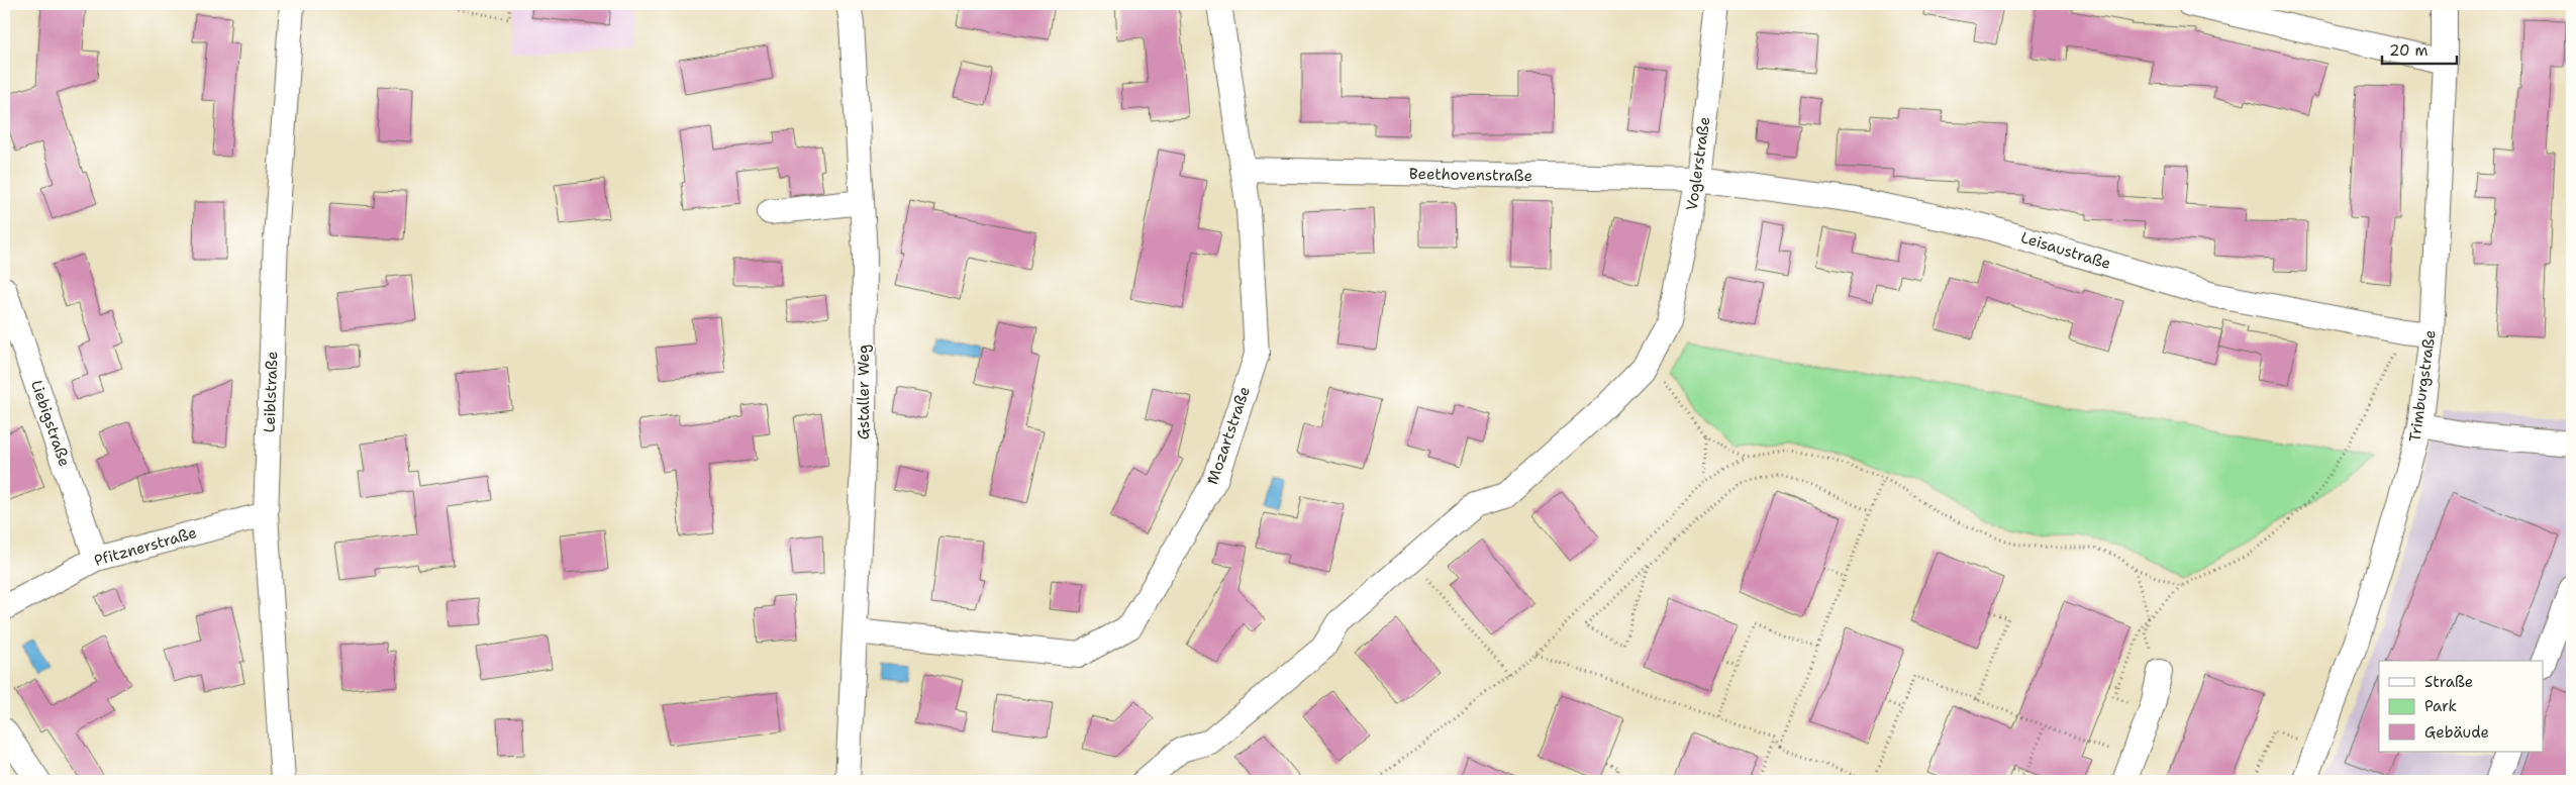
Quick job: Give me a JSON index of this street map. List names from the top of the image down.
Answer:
{
  "streets": {
    "street": [
      "Voglerstraße",
      "Beethovenstraße",
      "Leisaustraße",
      "Trimburgstraße",
      "Leiblstraße",
      "Gstaller Weg",
      "Liebigstraße",
      "Mozartstraße",
      "Pfitznerstraße"
    ]
  },
  "crossings": [
    ["Voglerstraße", "Beethovenstraße"],
    ["Voglerstraße", "Leisaustraße"],
    ["Beethovenstraße", "Leisaustraße"],
    ["Beethovenstraße", "Mozartstraße"],
    ["Leisaustraße", "Trimburgstraße"],
    ["Leiblstraße", "Pfitznerstraße"],
    ["Gstaller Weg", "Mozartstraße"],
    ["Liebigstraße", "Pfitznerstraße"]
  ],
  "legend": ["Straße", "Park", "Gebäude"],
  "scale_bar": "20 m"
}
